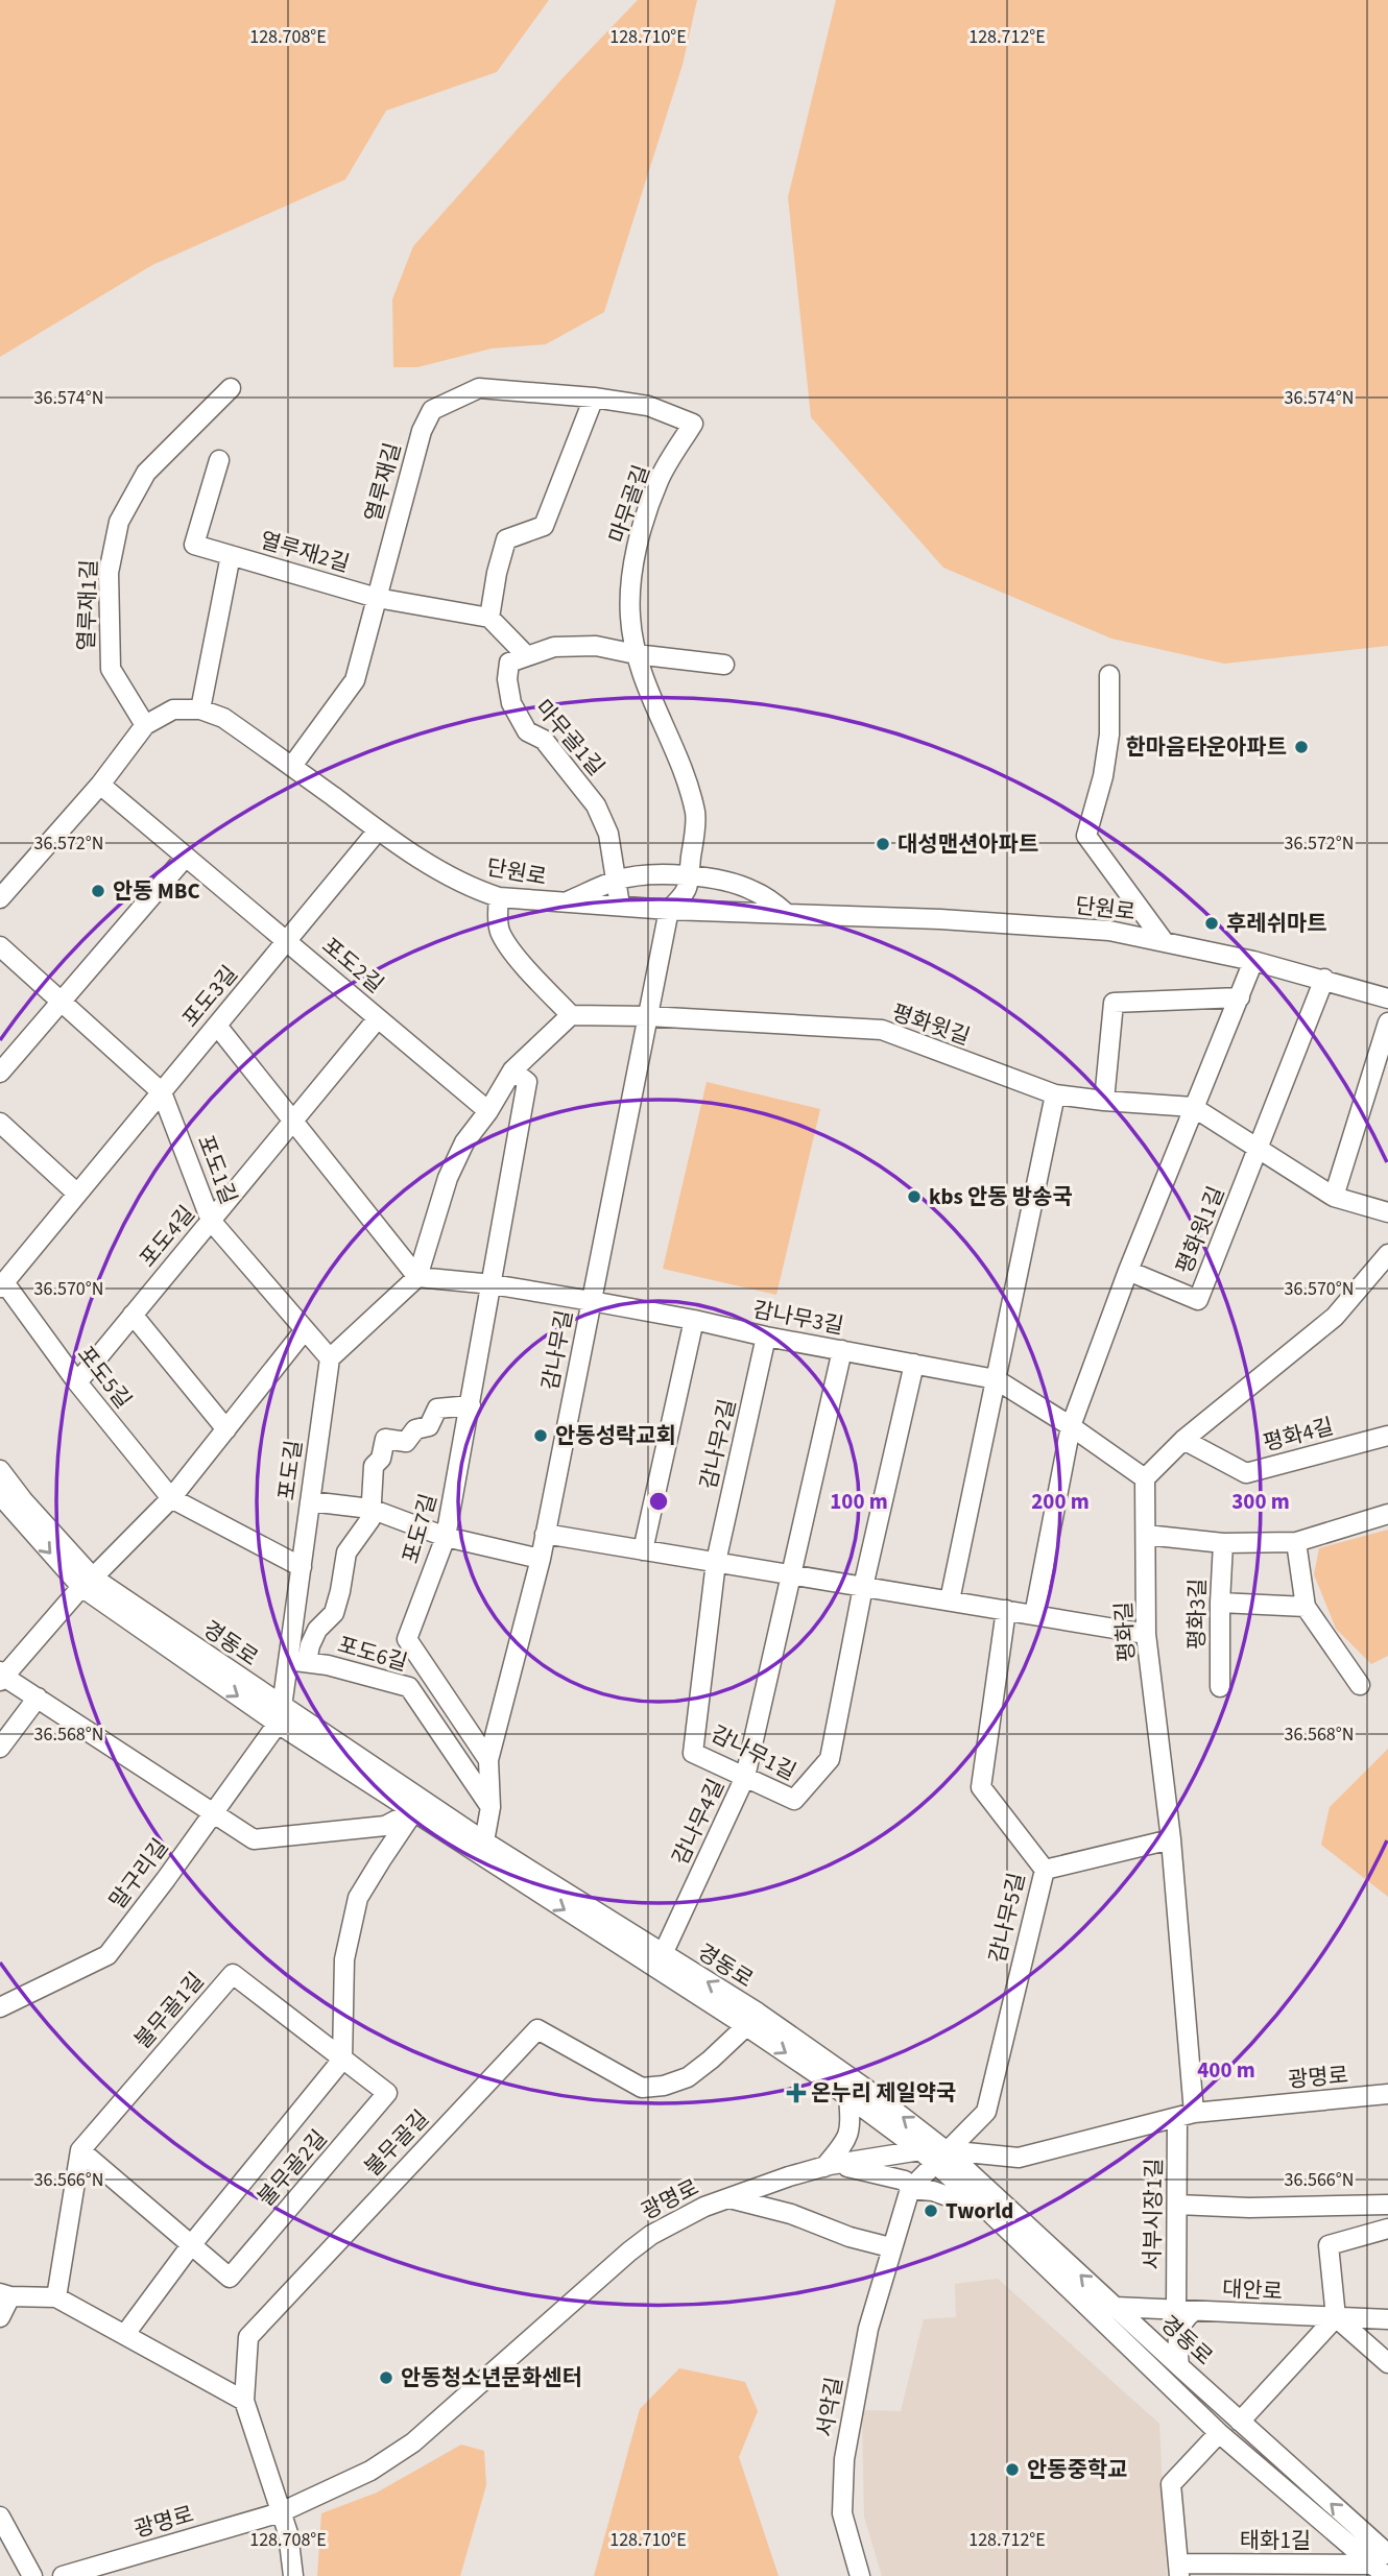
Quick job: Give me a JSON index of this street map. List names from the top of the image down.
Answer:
{
  "streets": {
    "street": [
      "열루재길",
      "마무골길",
      "열루재2길",
      "열루재1길",
      "마무골1길",
      "단원로",
      "포도2길",
      "포도3길",
      "평화윗길",
      "포도1길",
      "평화윗1길",
      "포도4길",
      "감나무3길",
      "감나무길",
      "포도5길",
      "평화4길",
      "감나무2길",
      "포도길",
      "포도7길",
      "평화3길",
      "평화길",
      "경동로",
      "포도6길",
      "감나무1길",
      "감나무4길",
      "말구리길",
      "감나무5길",
      "불무골1길",
      "광명로",
      "불무골길",
      "불무골2길",
      "서부시장1길",
      "대안로",
      "서악길",
      "태화1길"
    ]
  },
  "crossings": [
    ["열루재길", "마무골길"],
    ["열루재길", "열루재2길"],
    ["열루재길", "단원로"],
    ["마무골길", "단원로"],
    ["마무골길", "감나무길"],
    ["마무골1길", "단원로"],
    ["단원로", "포도3길"],
    ["단원로", "감나무길"],
    ["포도2길", "포도3길"],
    ["포도2길", "포도4길"],
    ["포도3길", "포도1길"],
    ["포도3길", "포도5길"],
    ["평화윗길", "평화윗1길"],
    ["평화윗길", "감나무길"],
    ["포도1길", "포도4길"],
    ["포도1길", "포도길"],
    ["포도4길", "포도5길"],
    ["감나무3길", "감나무길"],
    ["감나무3길", "감나무2길"],
    ["감나무3길", "평화길"],
    ["감나무길", "포도7길"],
    ["감나무길", "경동로"],
    ["감나무길", "포도6길"],
    ["포도5길", "포도길"],
    ["감나무2길", "감나무1길"],
    ["포도길", "경동로"],
    ["포도길", "포도6길"],
    ["포도길", "말구리길"],
    ["포도7길", "포도6길"],
    ["평화길", "광명로"],
    ["평화길", "서부시장1길"],
    ["경동로", "감나무4길"],
    ["경동로", "말구리길"],
    ["경동로", "감나무5길"],
    ["경동로", "광명로"],
    ["경동로", "불무골길"],
    ["경동로", "대안로"],
    ["경동로", "서악길"],
    ["경동로", "태화1길"],
    ["감나무1길", "감나무4길"],
    ["감나무5길", "광명로"],
    ["감나무5길", "서악길"],
    ["불무골1길", "불무골2길"],
    ["광명로", "불무골길"],
    ["광명로", "서부시장1길"],
    ["광명로", "서악길"],
    ["서부시장1길", "대안로"]
  ],
  "places": {
    "other": [
      "한마음타운아파트",
      "대성맨션아파트",
      "안동 MBC",
      "후레쉬마트",
      "kbs 안동 방송국",
      "안동성락교회",
      "Tworld",
      "안동청소년문화센터",
      "안동중학교"
    ],
    "health": ["온누리 제일약국"]
  },
  "coordinates": [
    "128.708°E",
    "128.710°E",
    "128.712°E",
    "36.574°N",
    "36.572°N",
    "36.570°N",
    "36.568°N",
    "36.566°N"
  ],
  "rings": [
    "100 m",
    "200 m",
    "300 m",
    "400 m"
  ]
}
